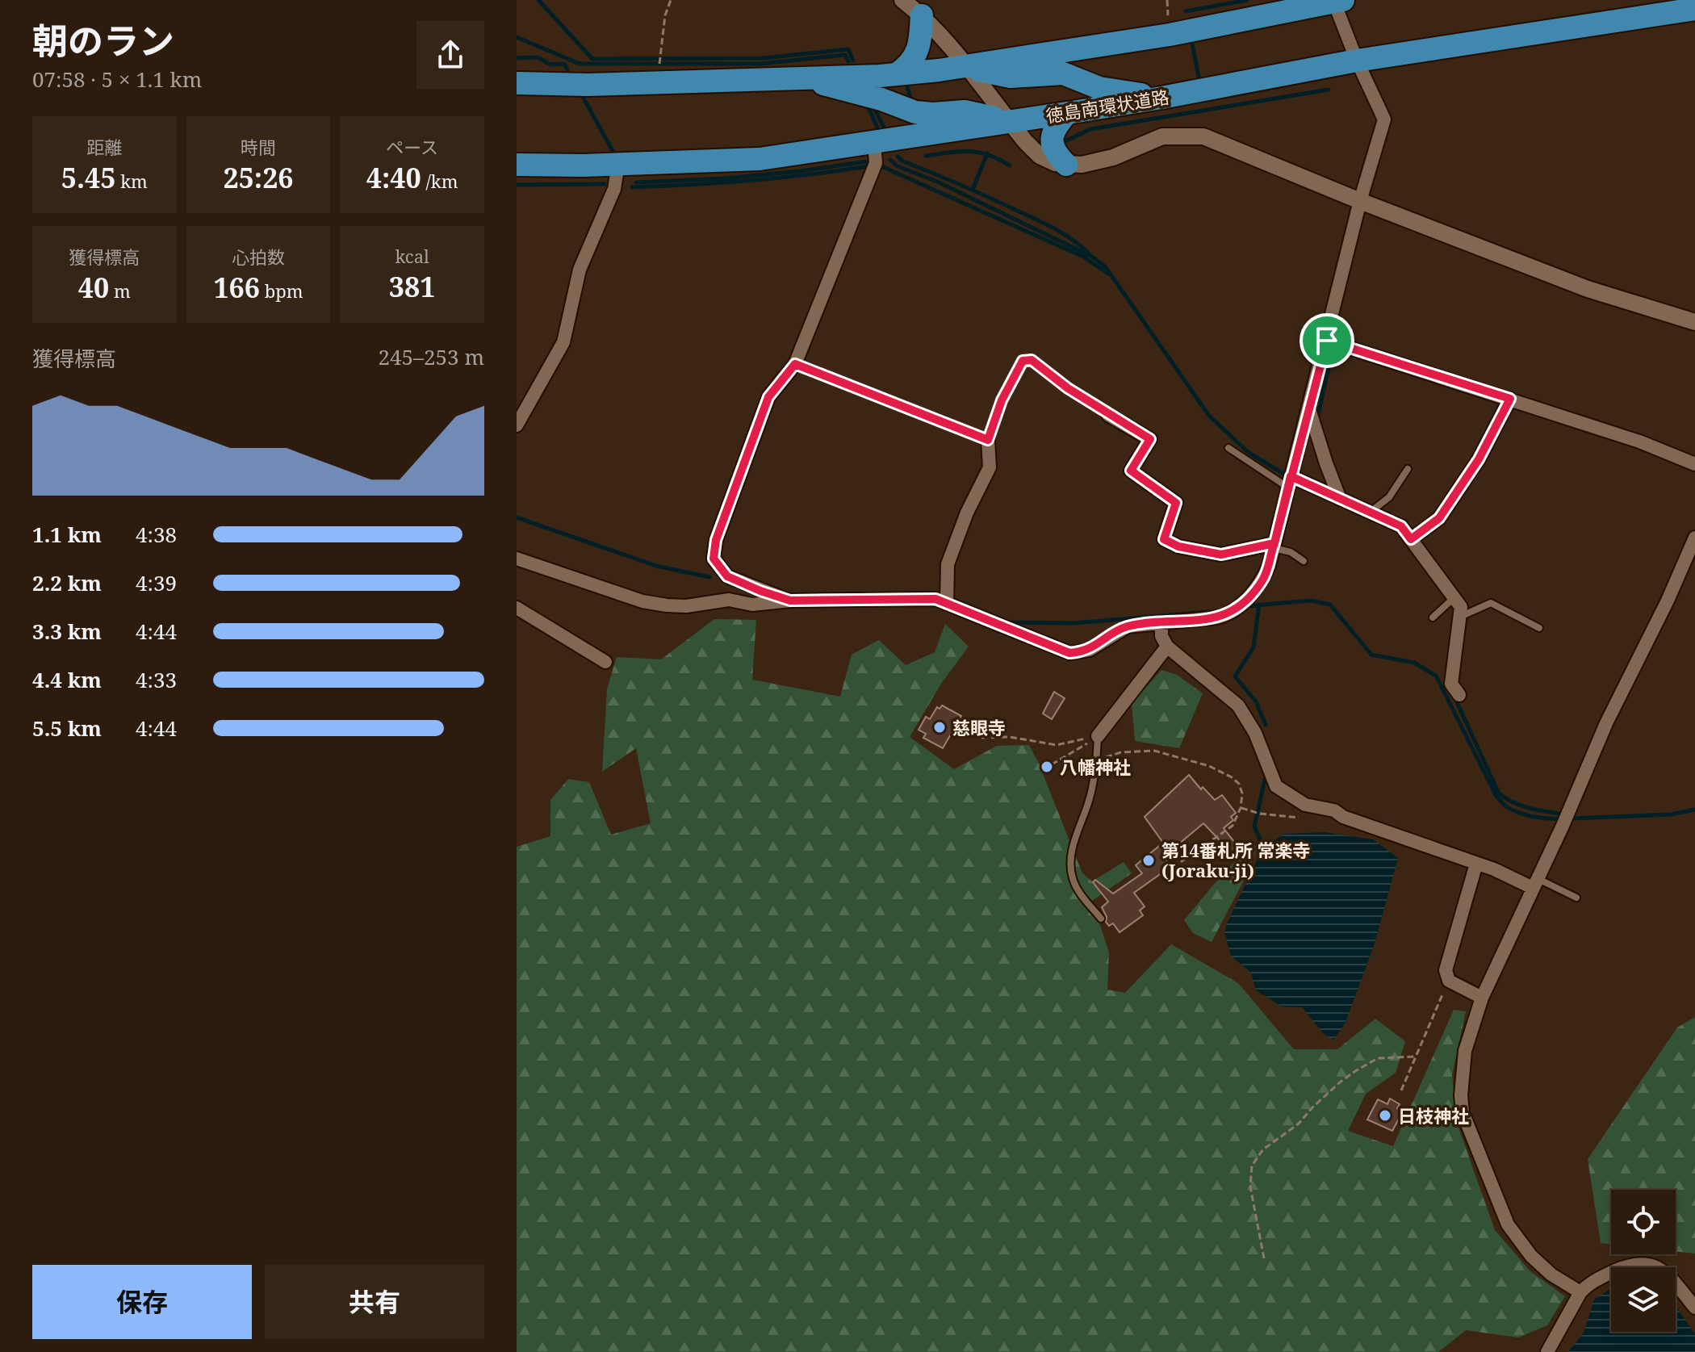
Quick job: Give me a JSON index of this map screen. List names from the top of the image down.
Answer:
{
  "streets": {
    "highway": ["徳島南環状道路"]
  },
  "places": [
    "慈眼寺",
    "八幡神社",
    "第14番札所 常楽寺 (Joraku-ji)",
    "日枝神社"
  ],
  "page": {
    "heading": ["朝のラン", "07:58 · 5 × 1.1 km"],
    "stats": [
      ["距離", "5.45 km"],
      ["時間", "25:26"],
      ["ペース", "4:40 /km"],
      ["獲得標高", "40 m"],
      ["心拍数", "166 bpm"],
      ["kcal", "381"]
    ],
    "chart": ["獲得標高", "245–253 m"],
    "list": [
      {
        "name": "1.1 km",
        "note": "4:38"
      },
      {
        "name": "2.2 km",
        "note": "4:39"
      },
      {
        "name": "3.3 km",
        "note": "4:44"
      },
      {
        "name": "4.4 km",
        "note": "4:33"
      },
      {
        "name": "5.5 km",
        "note": "4:44"
      }
    ],
    "buttons": ["保存", "共有"]
  }
}
